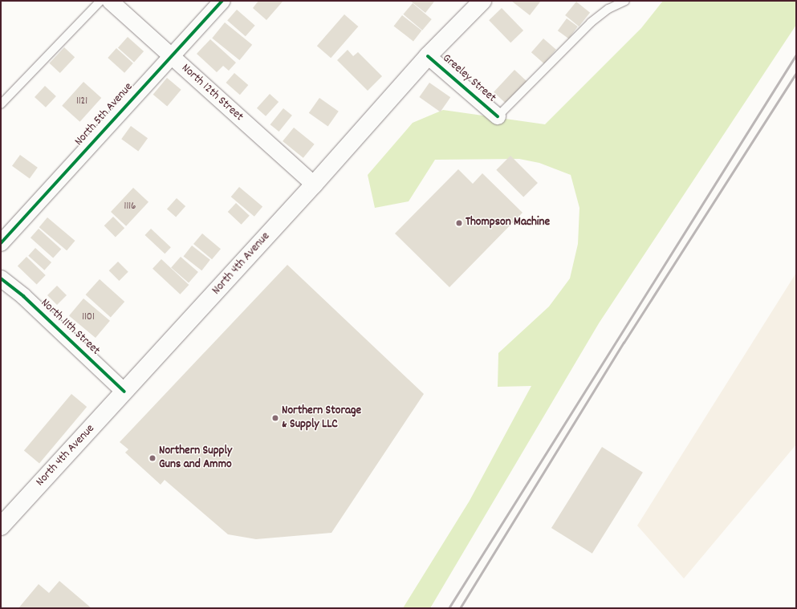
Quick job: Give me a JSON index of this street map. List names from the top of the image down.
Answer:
{
  "streets": {
    "main road": ["North 4th Avenue"],
    "street": [
      "Greeley Street",
      "North 12th Street",
      "North 5th Avenue",
      "North 11th Street"
    ]
  },
  "crossings": [
    ["Greeley Street", "North 4th Avenue"],
    ["North 12th Street", "North 5th Avenue"],
    ["North 12th Street", "North 4th Avenue"],
    ["North 4th Avenue", "North 11th Street"]
  ],
  "places": ["Thompson Machine", "Northern Storage & Supply LLC", "Northern Supply Guns and Ammo"],
  "house_numbers": ["1121", "1116", "1101"]
}
